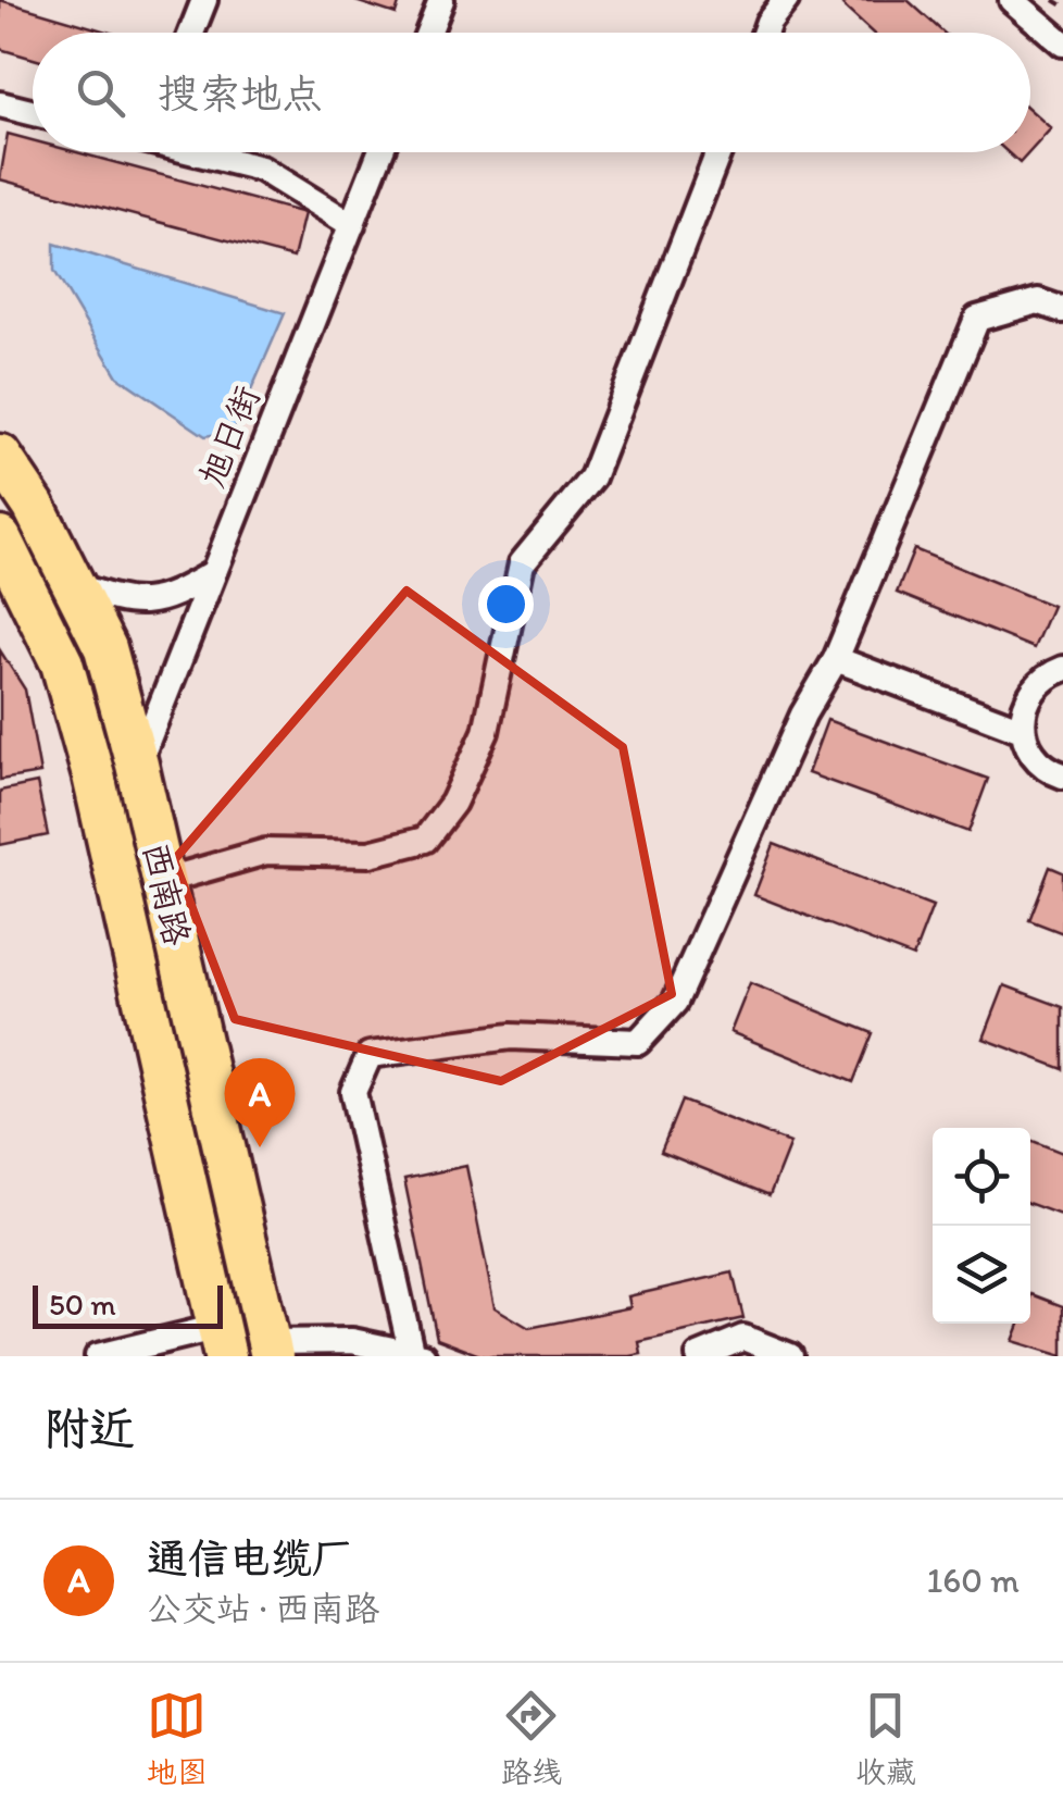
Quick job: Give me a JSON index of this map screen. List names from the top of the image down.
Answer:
{
  "streets": {
    "main road": ["西南路"],
    "street": ["旭日街"]
  },
  "crossings": [
    ["旭日街", "西南路"]
  ],
  "scale_bar": "50 m",
  "page": {
    "search": "搜索地点",
    "pins": "A",
    "scale": "50 m",
    "heading": "附近",
    "list": [
      {
        "mark": "A",
        "name": "通信电缆厂",
        "note": "公交站 · 西南路",
        "value": "160 m"
      }
    ],
    "nav": ["地图", "路线", "收藏"]
  }
}
